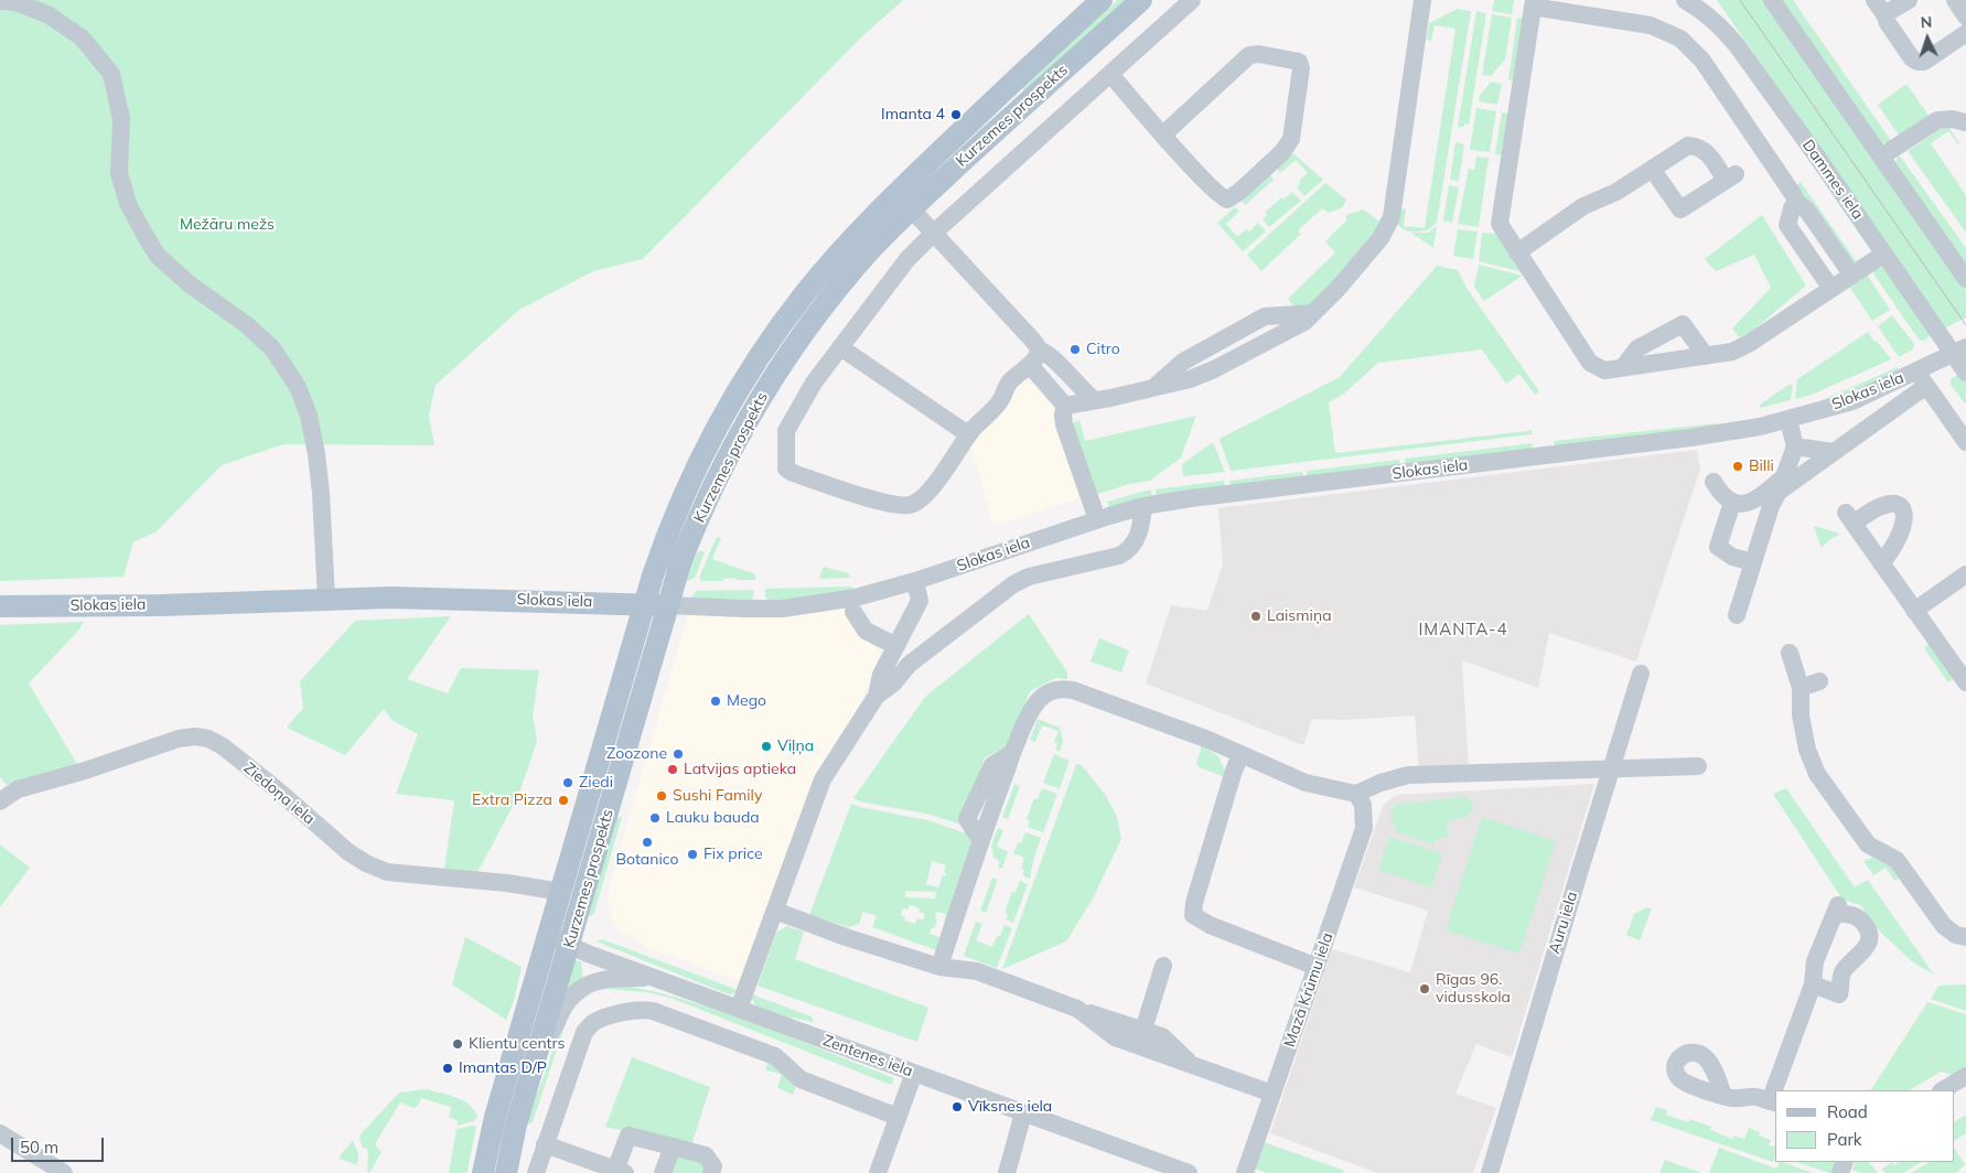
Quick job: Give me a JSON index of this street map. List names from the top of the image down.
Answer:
{
  "streets": {
    "main road": ["Kurzemes prospekts", "Slokas iela"],
    "street": [
      "Dammes iela",
      "Ziedoņa iela",
      "Auru iela",
      "Mazā Krūmu iela",
      "Zentenes iela"
    ]
  },
  "crossings": [
    ["Kurzemes prospekts", "Slokas iela"],
    ["Kurzemes prospekts", "Ziedoņa iela"],
    ["Kurzemes prospekts", "Zentenes iela"],
    ["Dammes iela", "Slokas iela"]
  ],
  "districts": ["IMANTA-4"],
  "parks": ["Mežāru mežs"],
  "places": [
    "Imanta 4",
    "Citro",
    "Billi",
    "Laismiņa",
    "Mego",
    "Viļņa",
    "Zoozone",
    "Latvijas aptieka",
    "Ziedi",
    "Sushi Family",
    "Extra Pizza",
    "Lauku bauda",
    "Botanico",
    "Fix price",
    "Rīgas 96. vidusskola",
    "Klientu centrs",
    "Imantas D/P",
    "Vīksnes iela"
  ],
  "legend": ["Road", "Park"],
  "scale_bar": "50 m",
  "north": "top"
}
